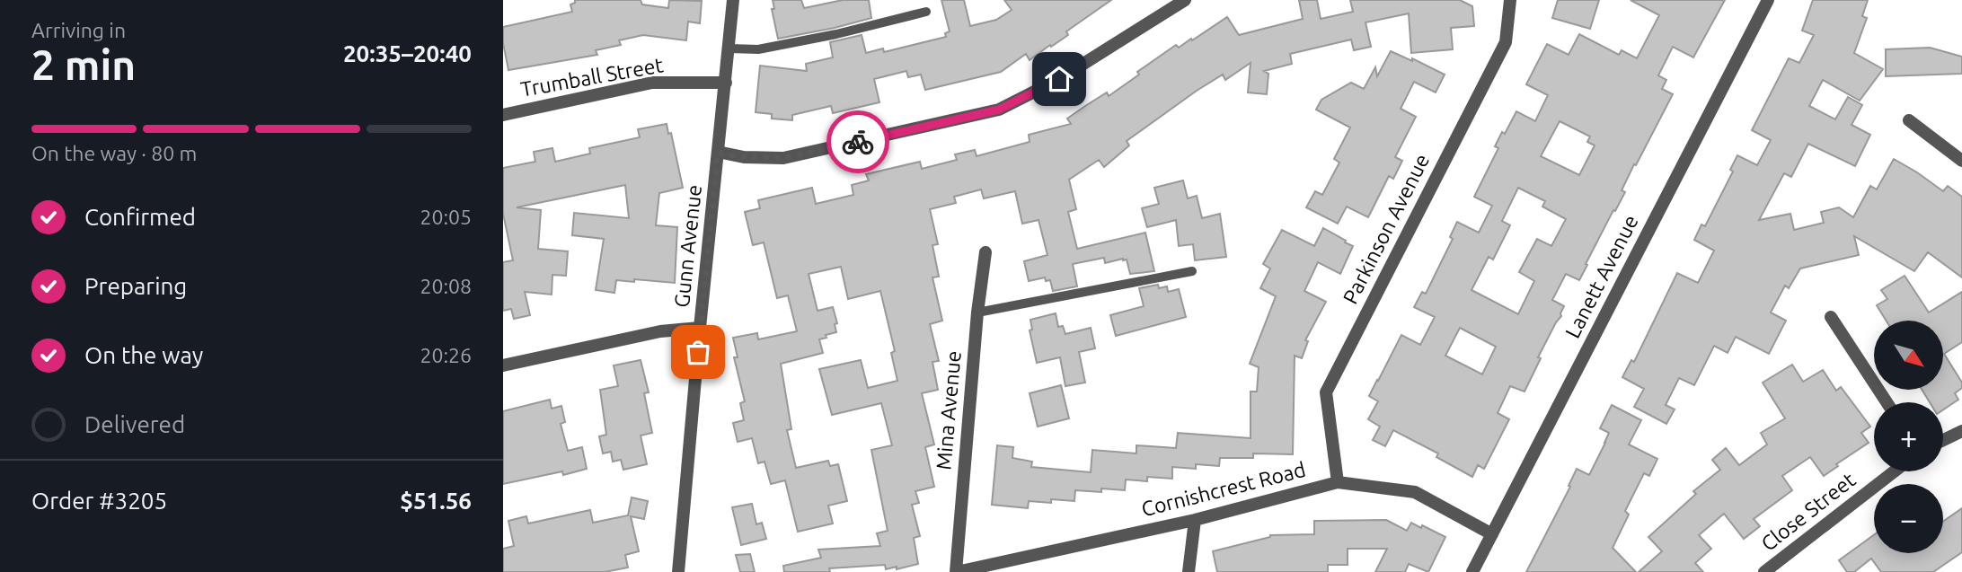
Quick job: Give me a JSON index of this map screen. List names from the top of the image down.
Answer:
{
  "streets": {
    "street": [
      "Trumball Street",
      "Parkinson Avenue",
      "Gunn Avenue",
      "Lanett Avenue",
      "Mina Avenue",
      "Cornishcrest Road",
      "Close Street"
    ]
  },
  "crossings": [
    ["Trumball Street", "Gunn Avenue"],
    ["Parkinson Avenue", "Cornishcrest Road"],
    ["Lanett Avenue", "Cornishcrest Road"],
    ["Mina Avenue", "Cornishcrest Road"]
  ],
  "north": "bottom right",
  "page": {
    "heading": ["2 min", "Arriving in", "20:35–20:40"],
    "panel": ["Order #3205", "$51.56"],
    "bar": "On the way · 80 m",
    "list": [
      ["Confirmed", "20:05"],
      ["Preparing", "20:08"],
      ["On the way", "20:26"],
      "Delivered"
    ],
    "map_buttons": ["+", "−"]
  }
}
